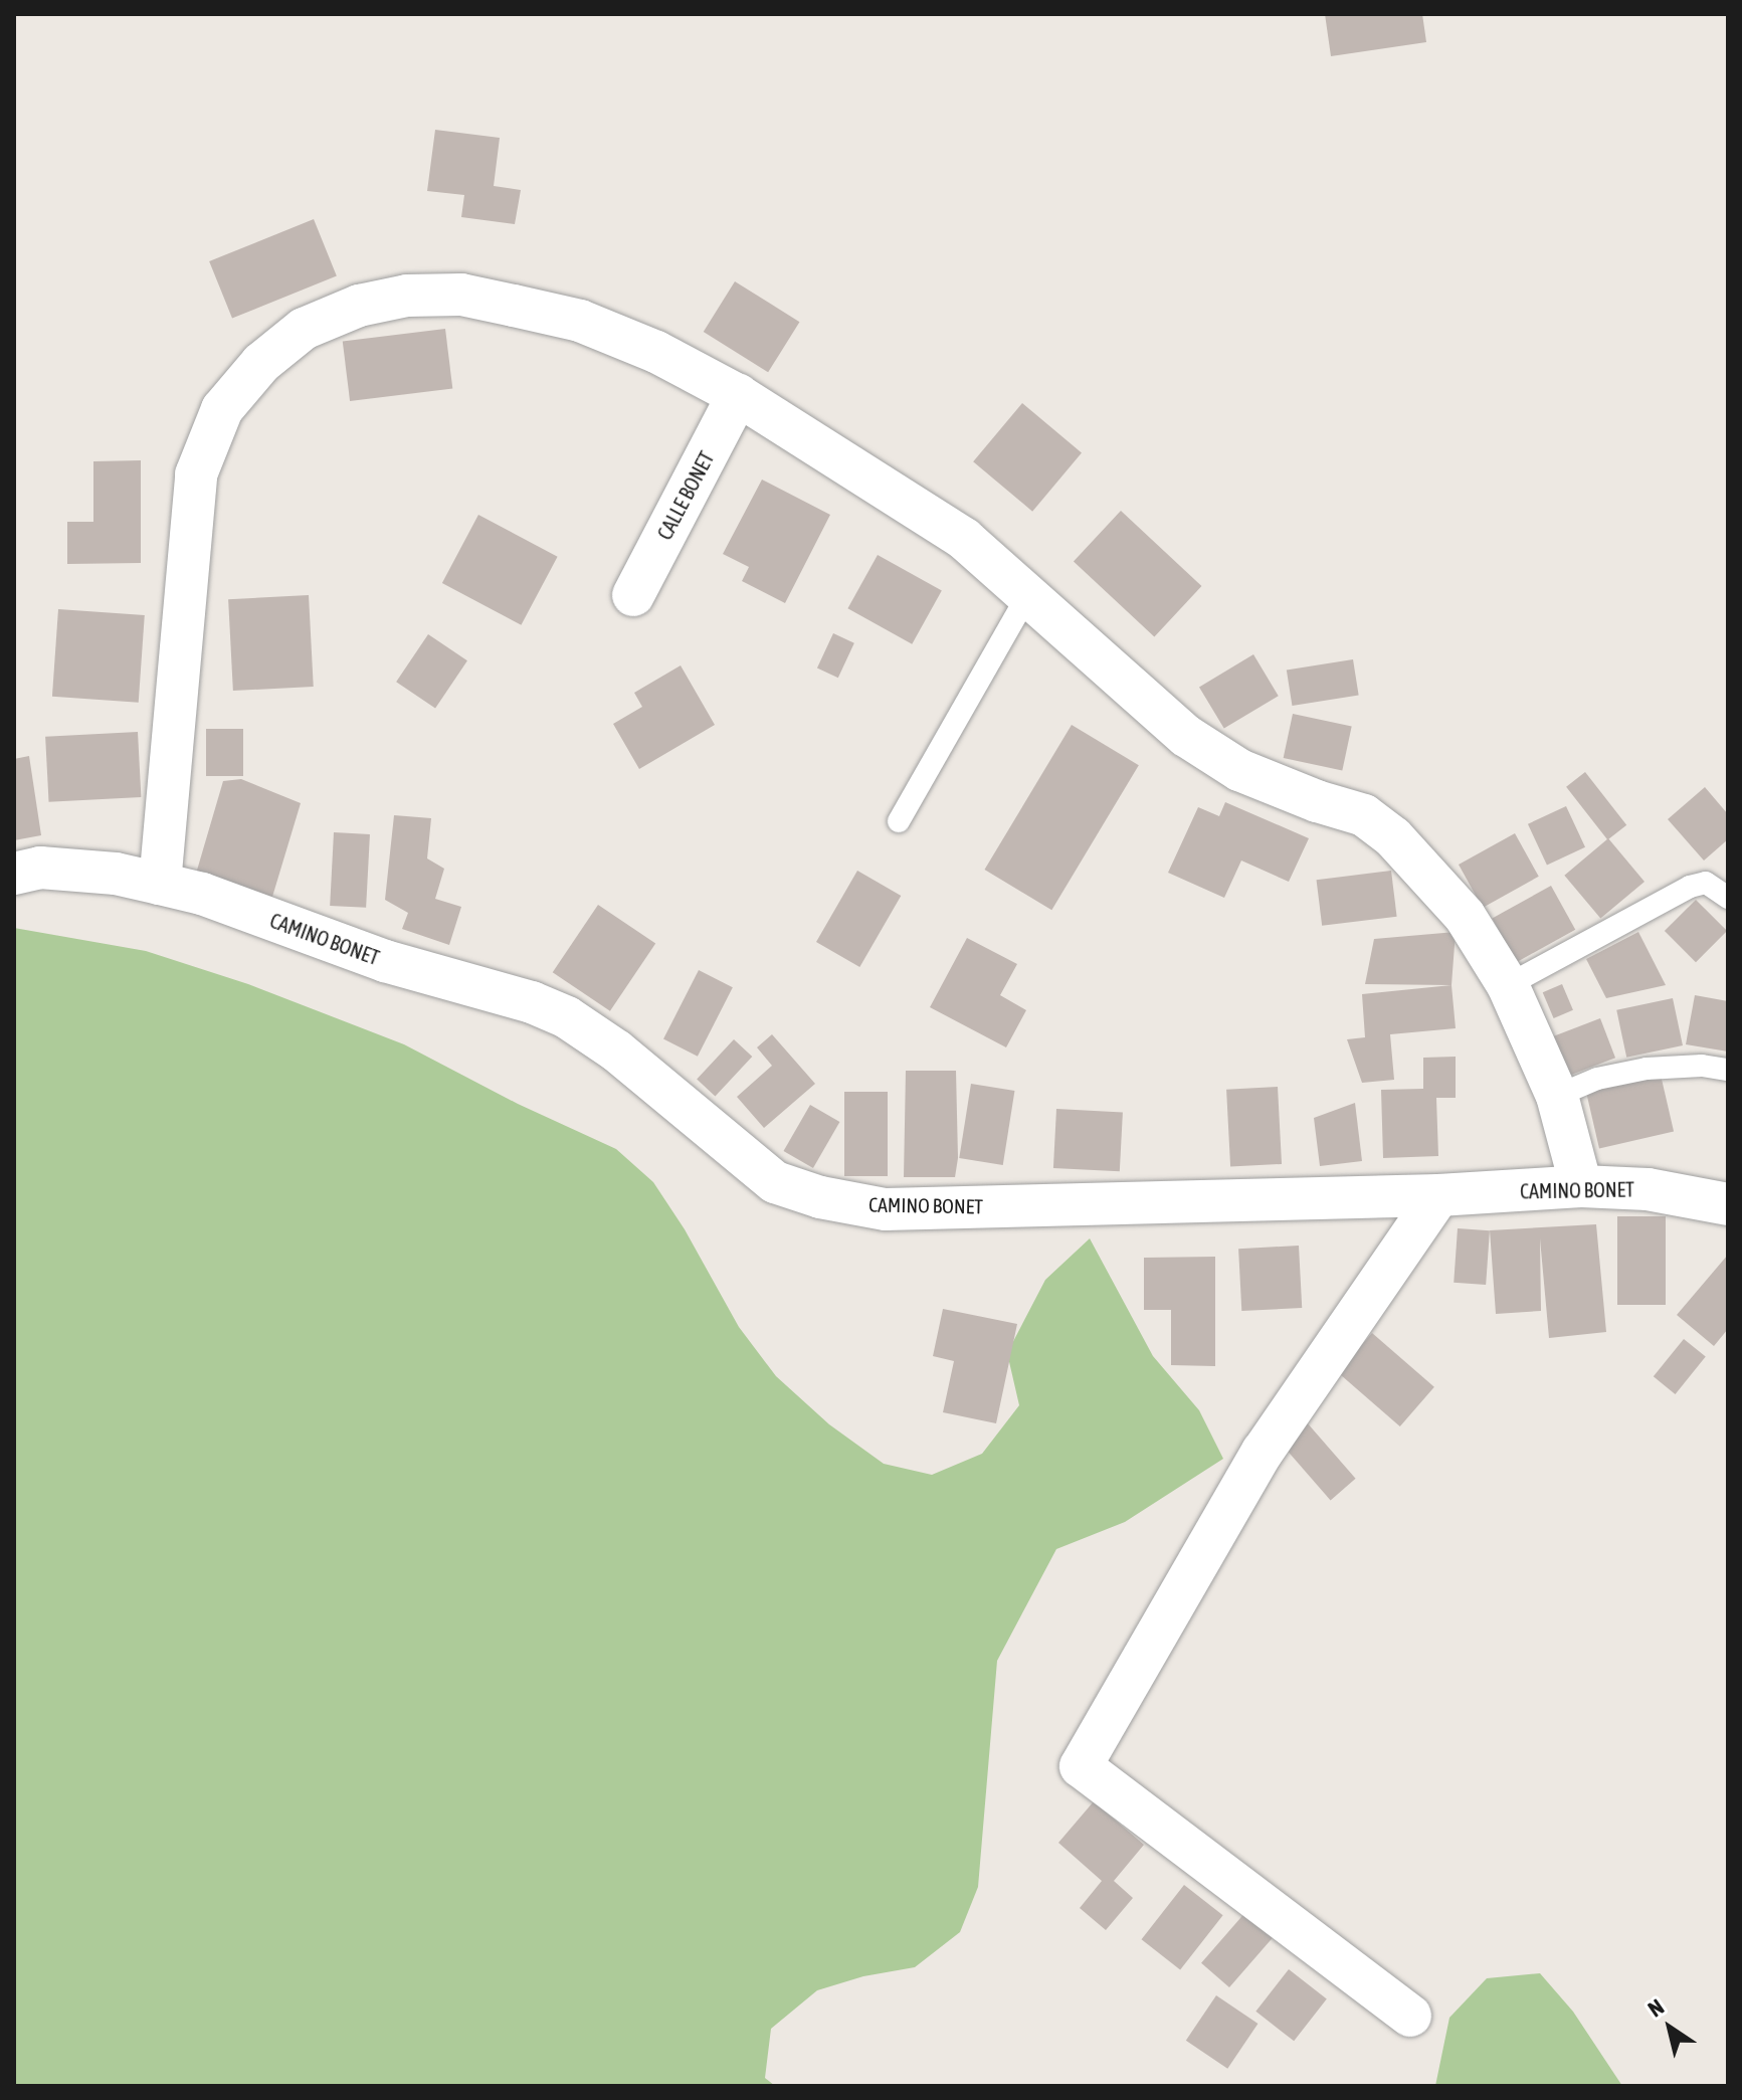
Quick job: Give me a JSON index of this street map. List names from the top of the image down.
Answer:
{
  "streets": {
    "street": ["CALLE BONET", "CAMINO BONET"]
  },
  "north": "top left"
}
